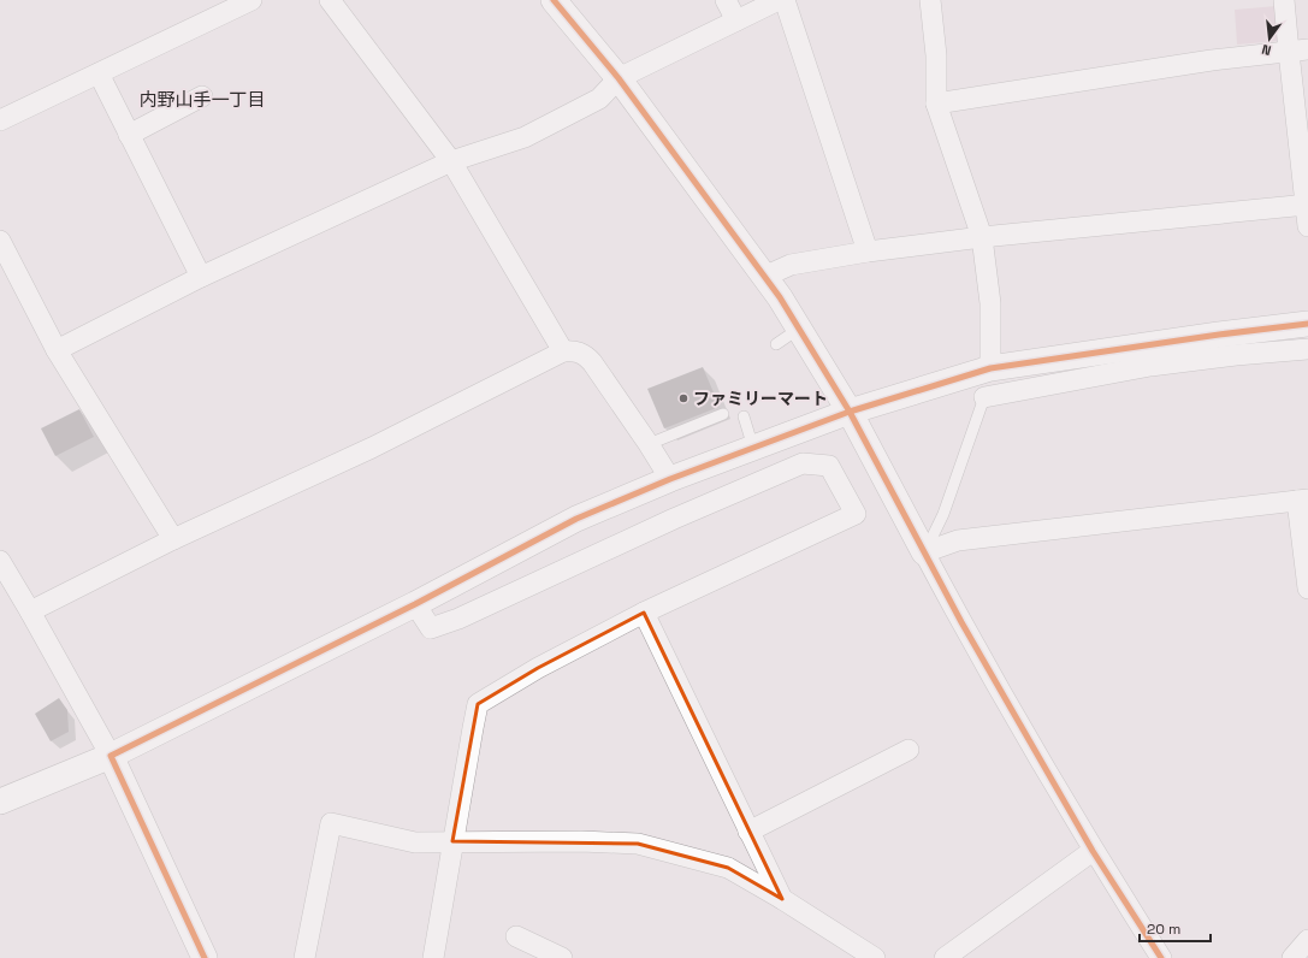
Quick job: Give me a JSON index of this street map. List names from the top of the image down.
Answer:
{
  "districts": ["内野山手一丁目"],
  "places": ["ファミリーマート"],
  "scale_bar": "20 m",
  "north": "bottom"
}
